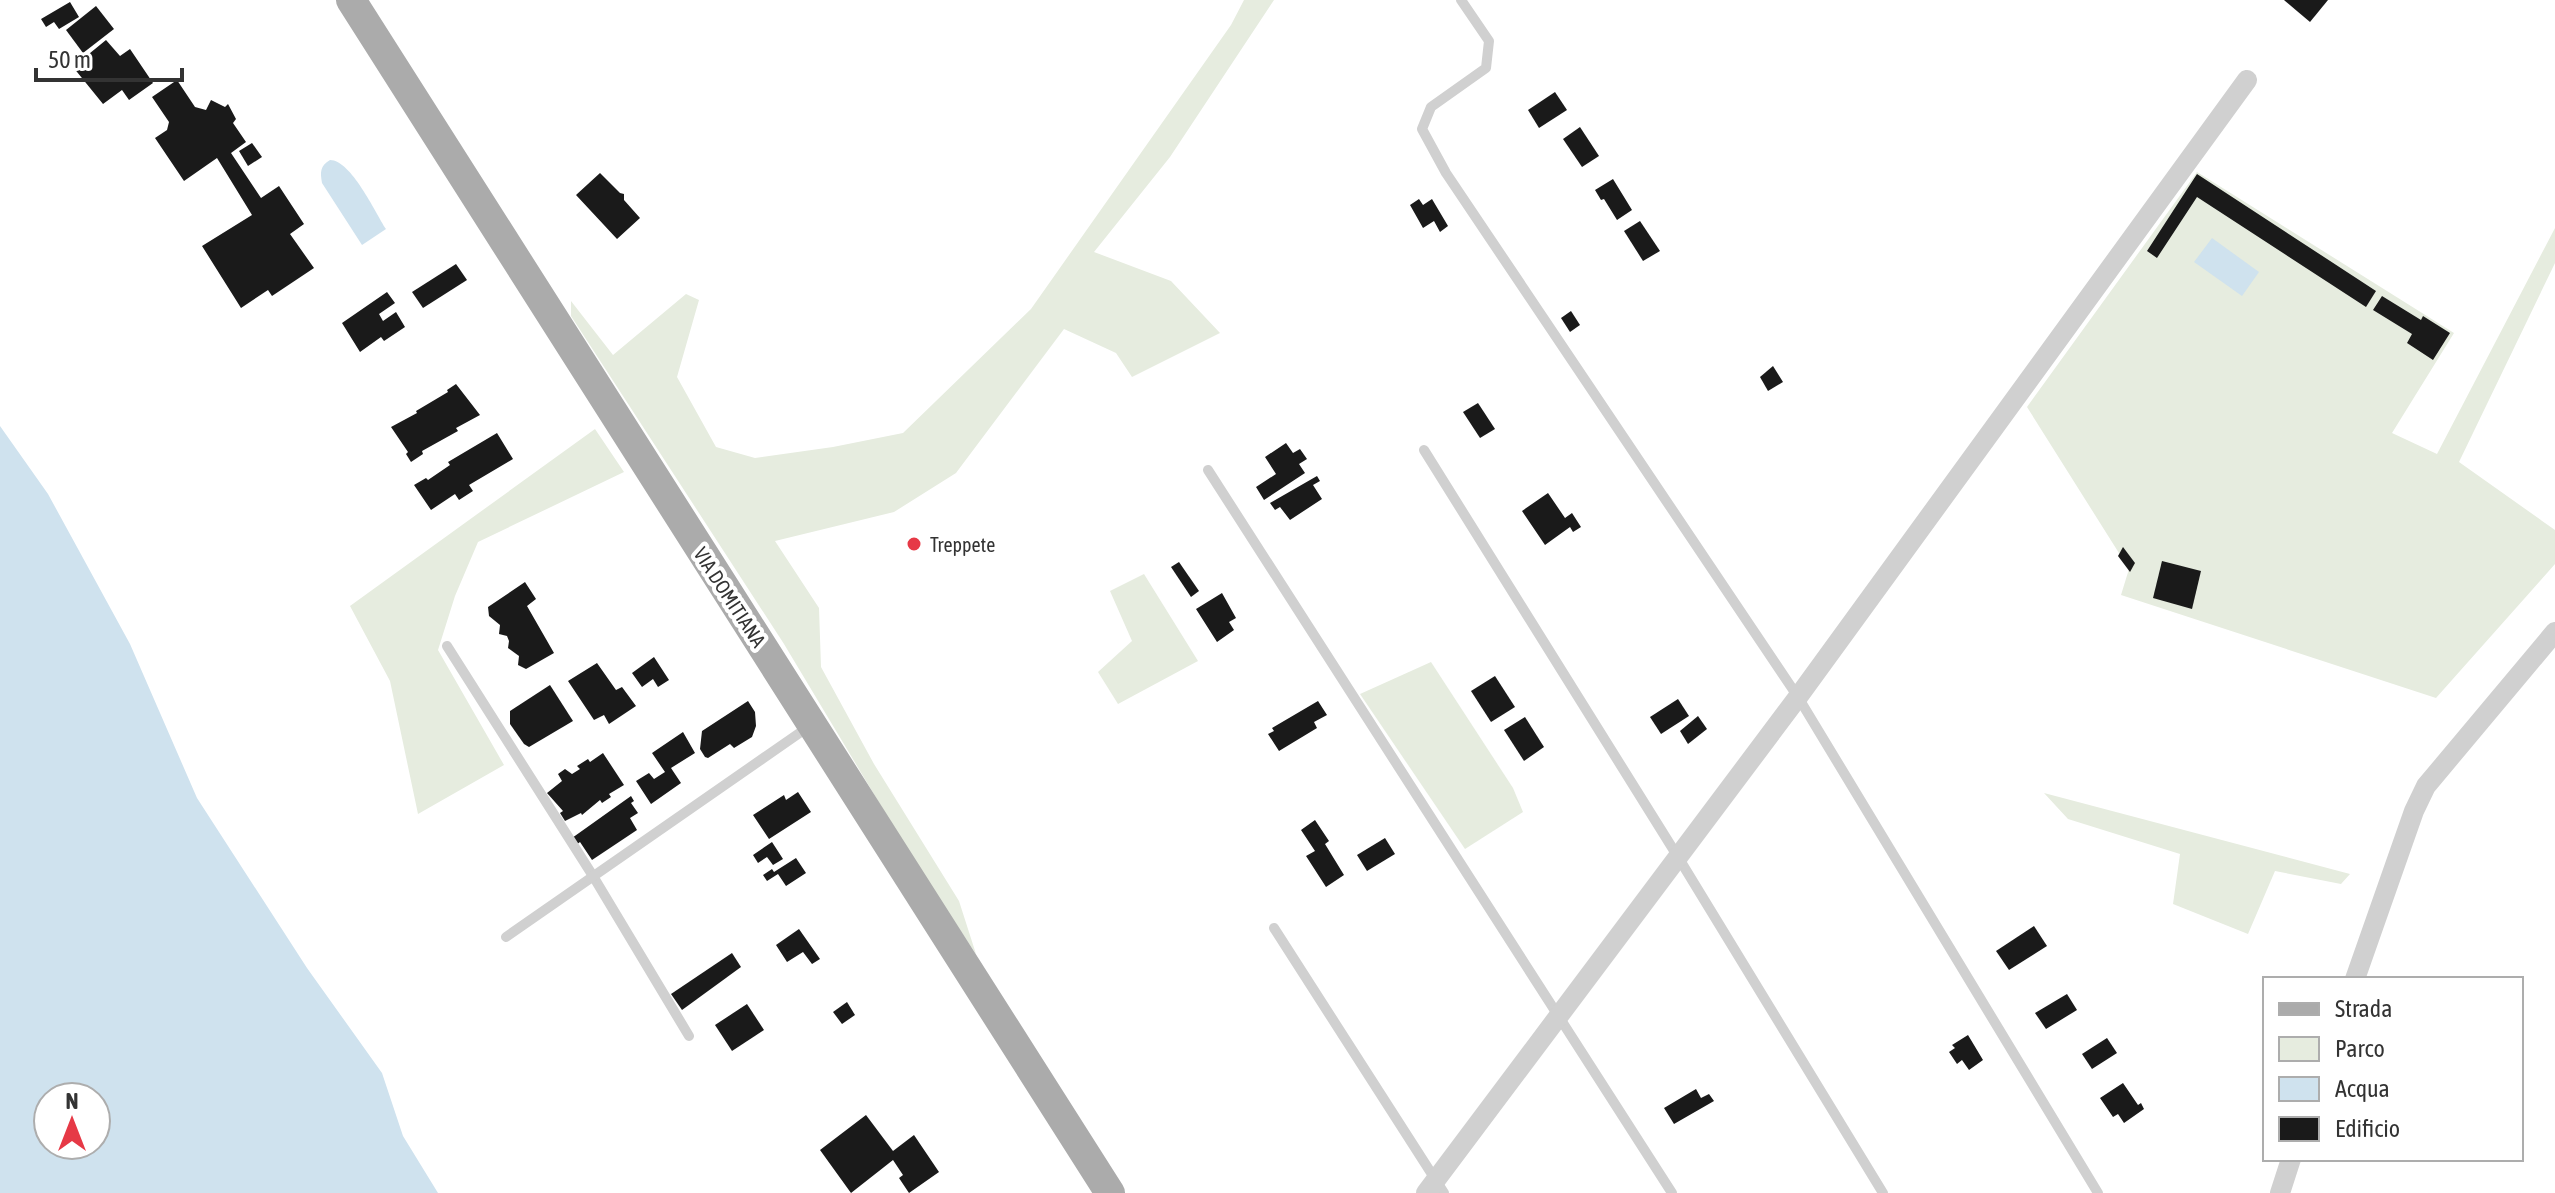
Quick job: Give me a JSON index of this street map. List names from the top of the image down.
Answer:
{
  "streets": {
    "main road": ["VIA DOMITIANA"]
  },
  "places": ["Treppete"],
  "legend": [
    "Strada",
    "Parco",
    "Acqua",
    "Edificio"
  ],
  "scale_bar": "50 m",
  "north": "top"
}
